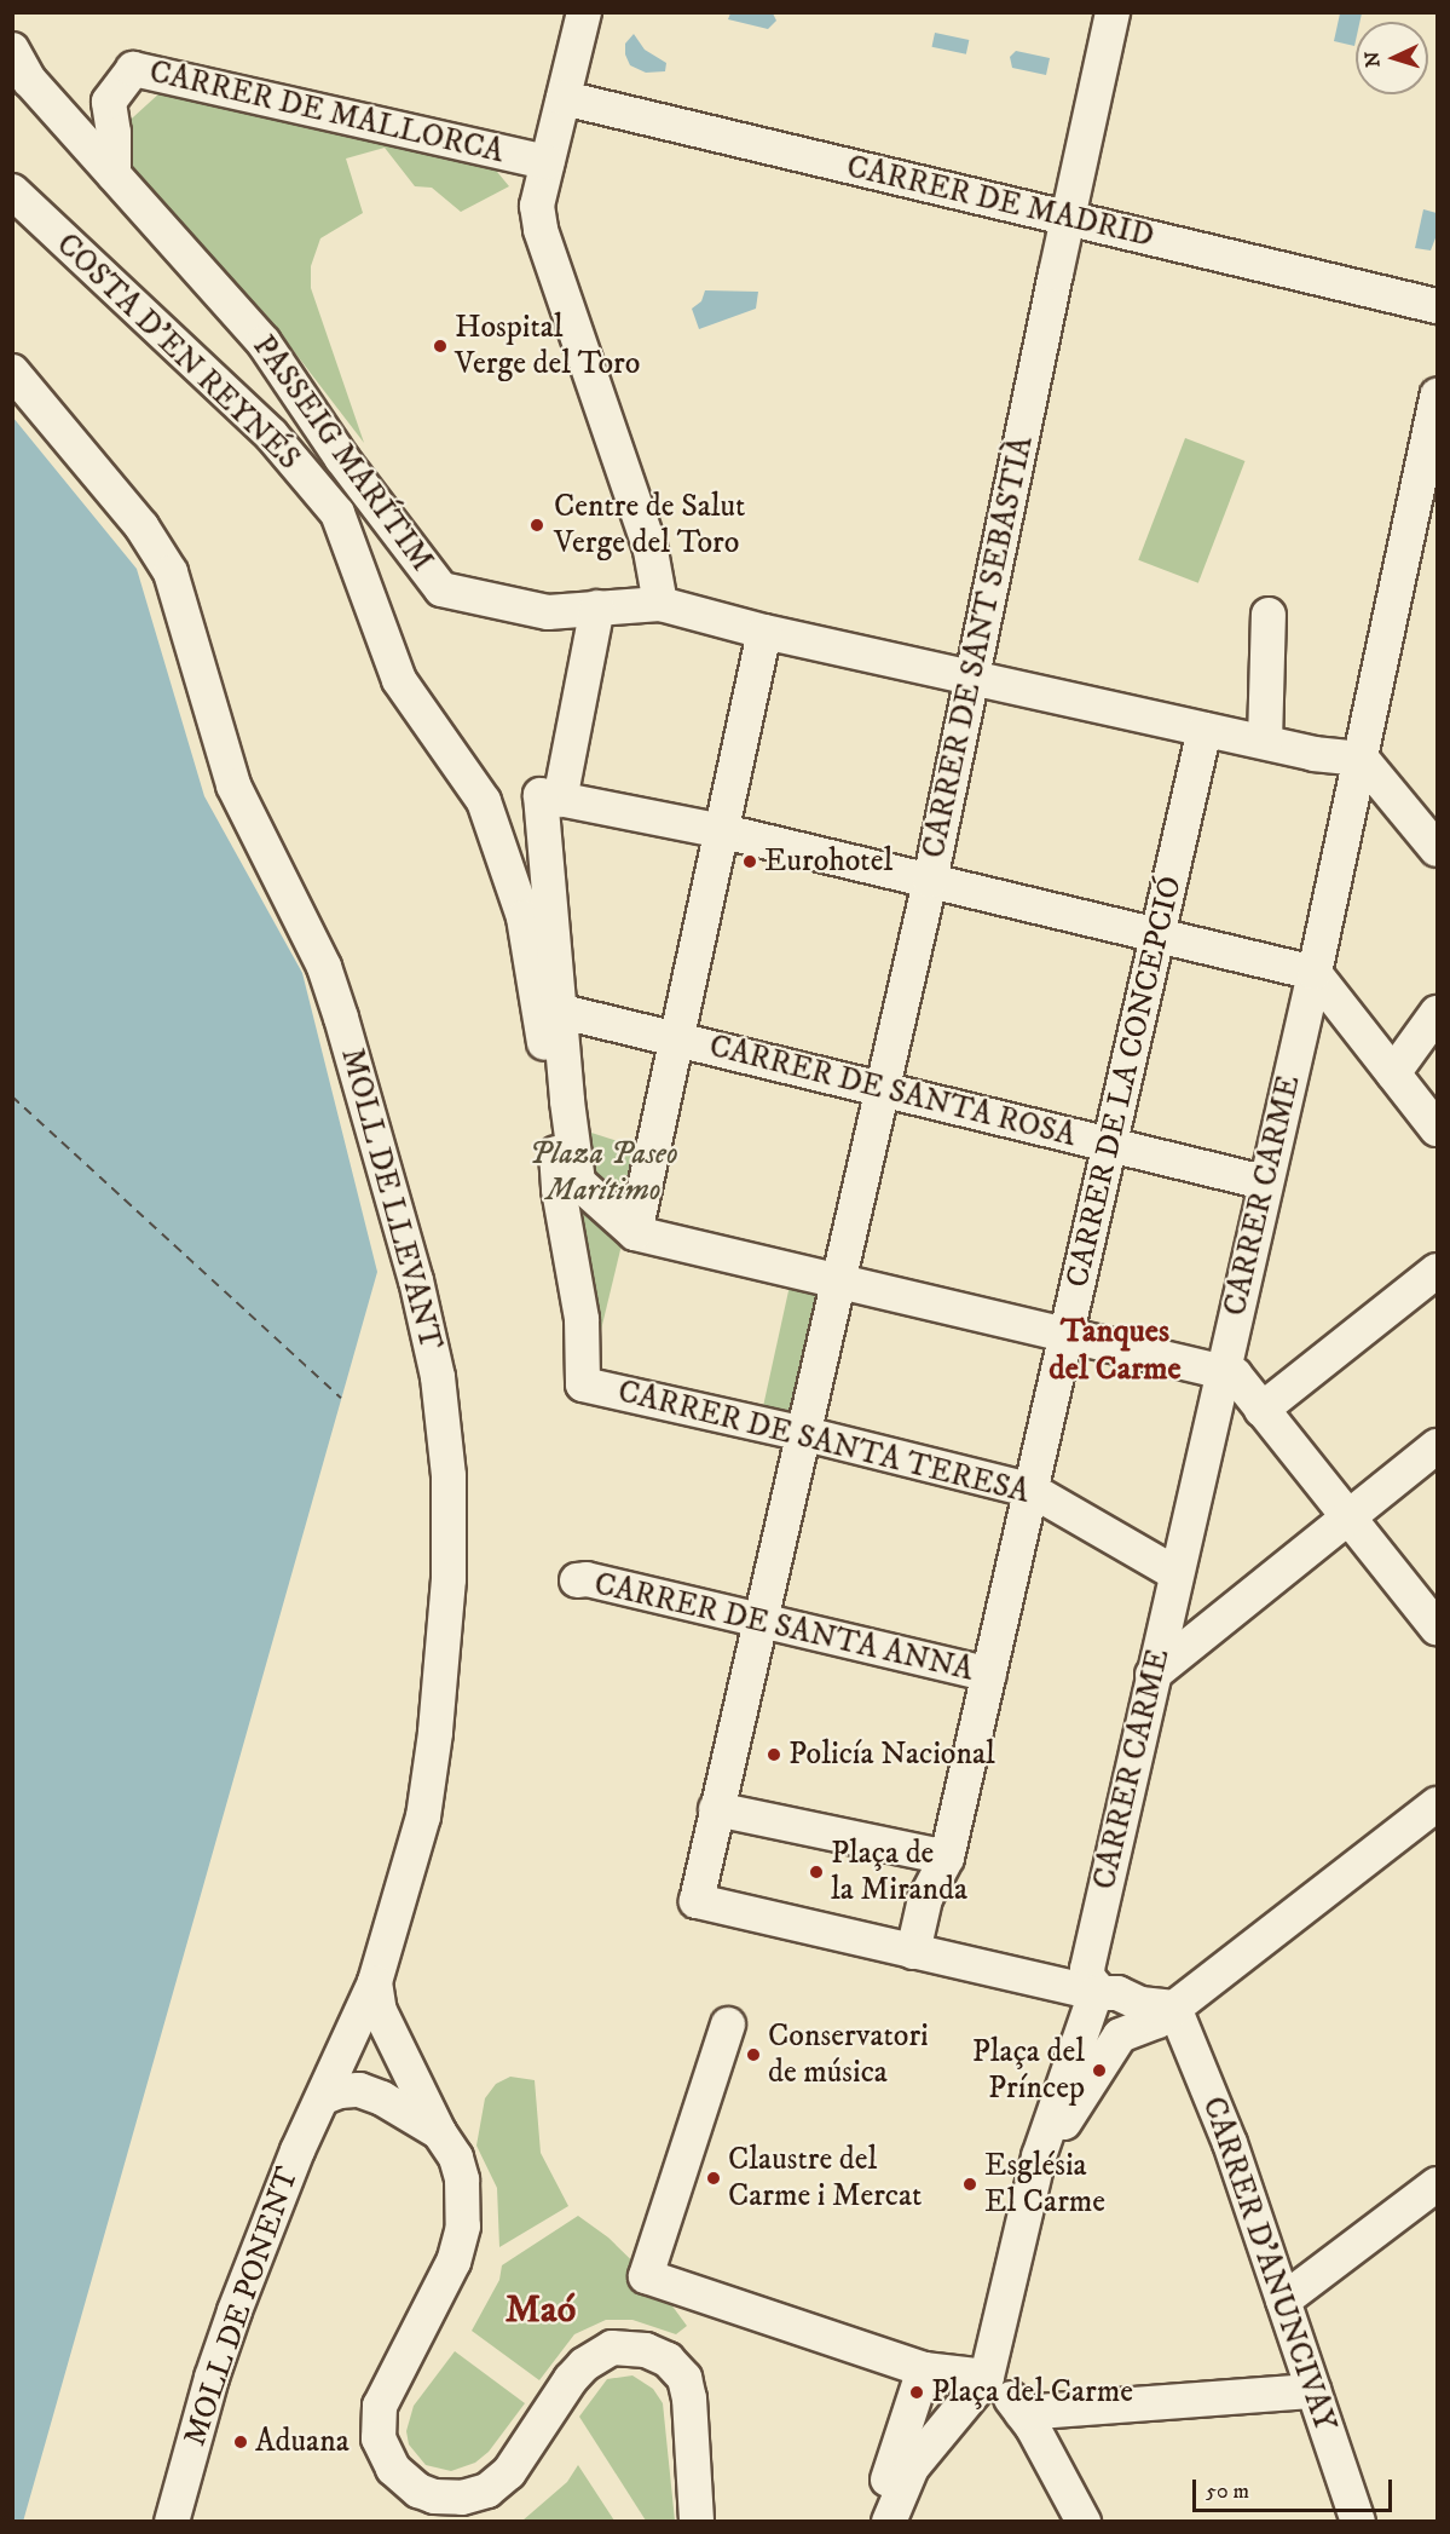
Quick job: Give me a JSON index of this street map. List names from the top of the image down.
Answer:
{
  "streets": {
    "street": [
      "CARRER DE MALLORCA",
      "CARRER DE MADRID",
      "COSTA D'EN REYNÉS",
      "PASSEIG MARÍTIM",
      "CARRER DE SANT SEBASTIÀ",
      "CARRER DE LA CONCEPCIÓ",
      "CARRER DE SANTA ROSA",
      "CARRER CARME",
      "MOLL DE LLEVANT",
      "CARRER DE SANTA TERESA",
      "CARRER DE SANTA ANNA",
      "CARRER D'ANUNCIVAY",
      "MOLL DE PONENT"
    ]
  },
  "crossings": [
    ["CARRER DE MALLORCA", "PASSEIG MARÍTIM"],
    ["CARRER DE MADRID", "CARRER DE SANT SEBASTIÀ"],
    ["COSTA D'EN REYNÉS", "CARRER DE SANTA TERESA"],
    ["PASSEIG MARÍTIM", "CARRER DE SANT SEBASTIÀ"],
    ["PASSEIG MARÍTIM", "CARRER DE LA CONCEPCIÓ"],
    ["PASSEIG MARÍTIM", "CARRER CARME"],
    ["CARRER DE SANT SEBASTIÀ", "CARRER DE SANTA ROSA"],
    ["CARRER DE SANT SEBASTIÀ", "CARRER DE SANTA TERESA"],
    ["CARRER DE LA CONCEPCIÓ", "CARRER DE SANTA ROSA"],
    ["CARRER DE LA CONCEPCIÓ", "CARRER DE SANTA TERESA"],
    ["CARRER DE LA CONCEPCIÓ", "CARRER DE SANTA ANNA"],
    ["CARRER DE SANTA ROSA", "CARRER CARME"],
    ["CARRER CARME", "CARRER DE SANTA TERESA"],
    ["MOLL DE LLEVANT", "MOLL DE PONENT"]
  ],
  "districts": ["Tanques del Carme", "Maó"],
  "parks": ["Plaza Paseo Marítimo"],
  "places": [
    "Hospital Verge del Toro",
    "Centre de Salut Verge del Toro",
    "Eurohotel",
    "Policía Nacional",
    "Plaça de la Miranda",
    "Conservatori de música",
    "Plaça del Príncep",
    "Claustre del Carme i Mercat",
    "Església El Carme",
    "Plaça del Carme",
    "Aduana"
  ],
  "scale_bar": "50 m",
  "north": "left"
}
